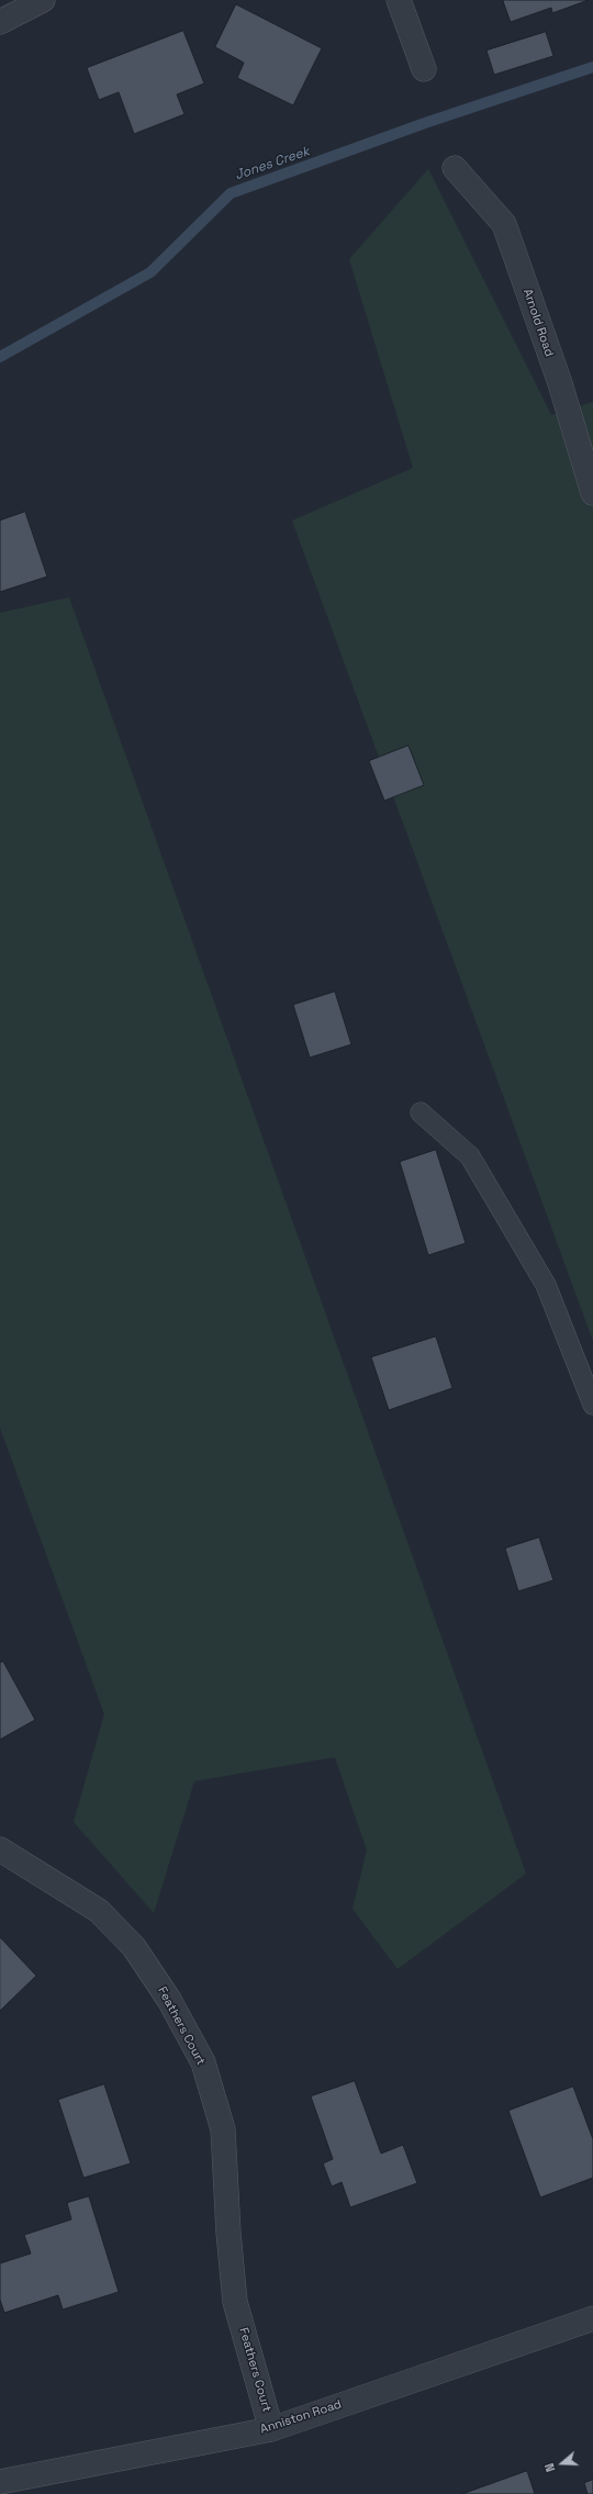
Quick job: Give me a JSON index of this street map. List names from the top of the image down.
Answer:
{
  "streets": {
    "street": ["Arnold Road", "Feathers Court", "Anniston Road"]
  },
  "crossings": [
    ["Feathers Court", "Anniston Road"]
  ],
  "water": ["Jones Creek"],
  "north": "left"
}
